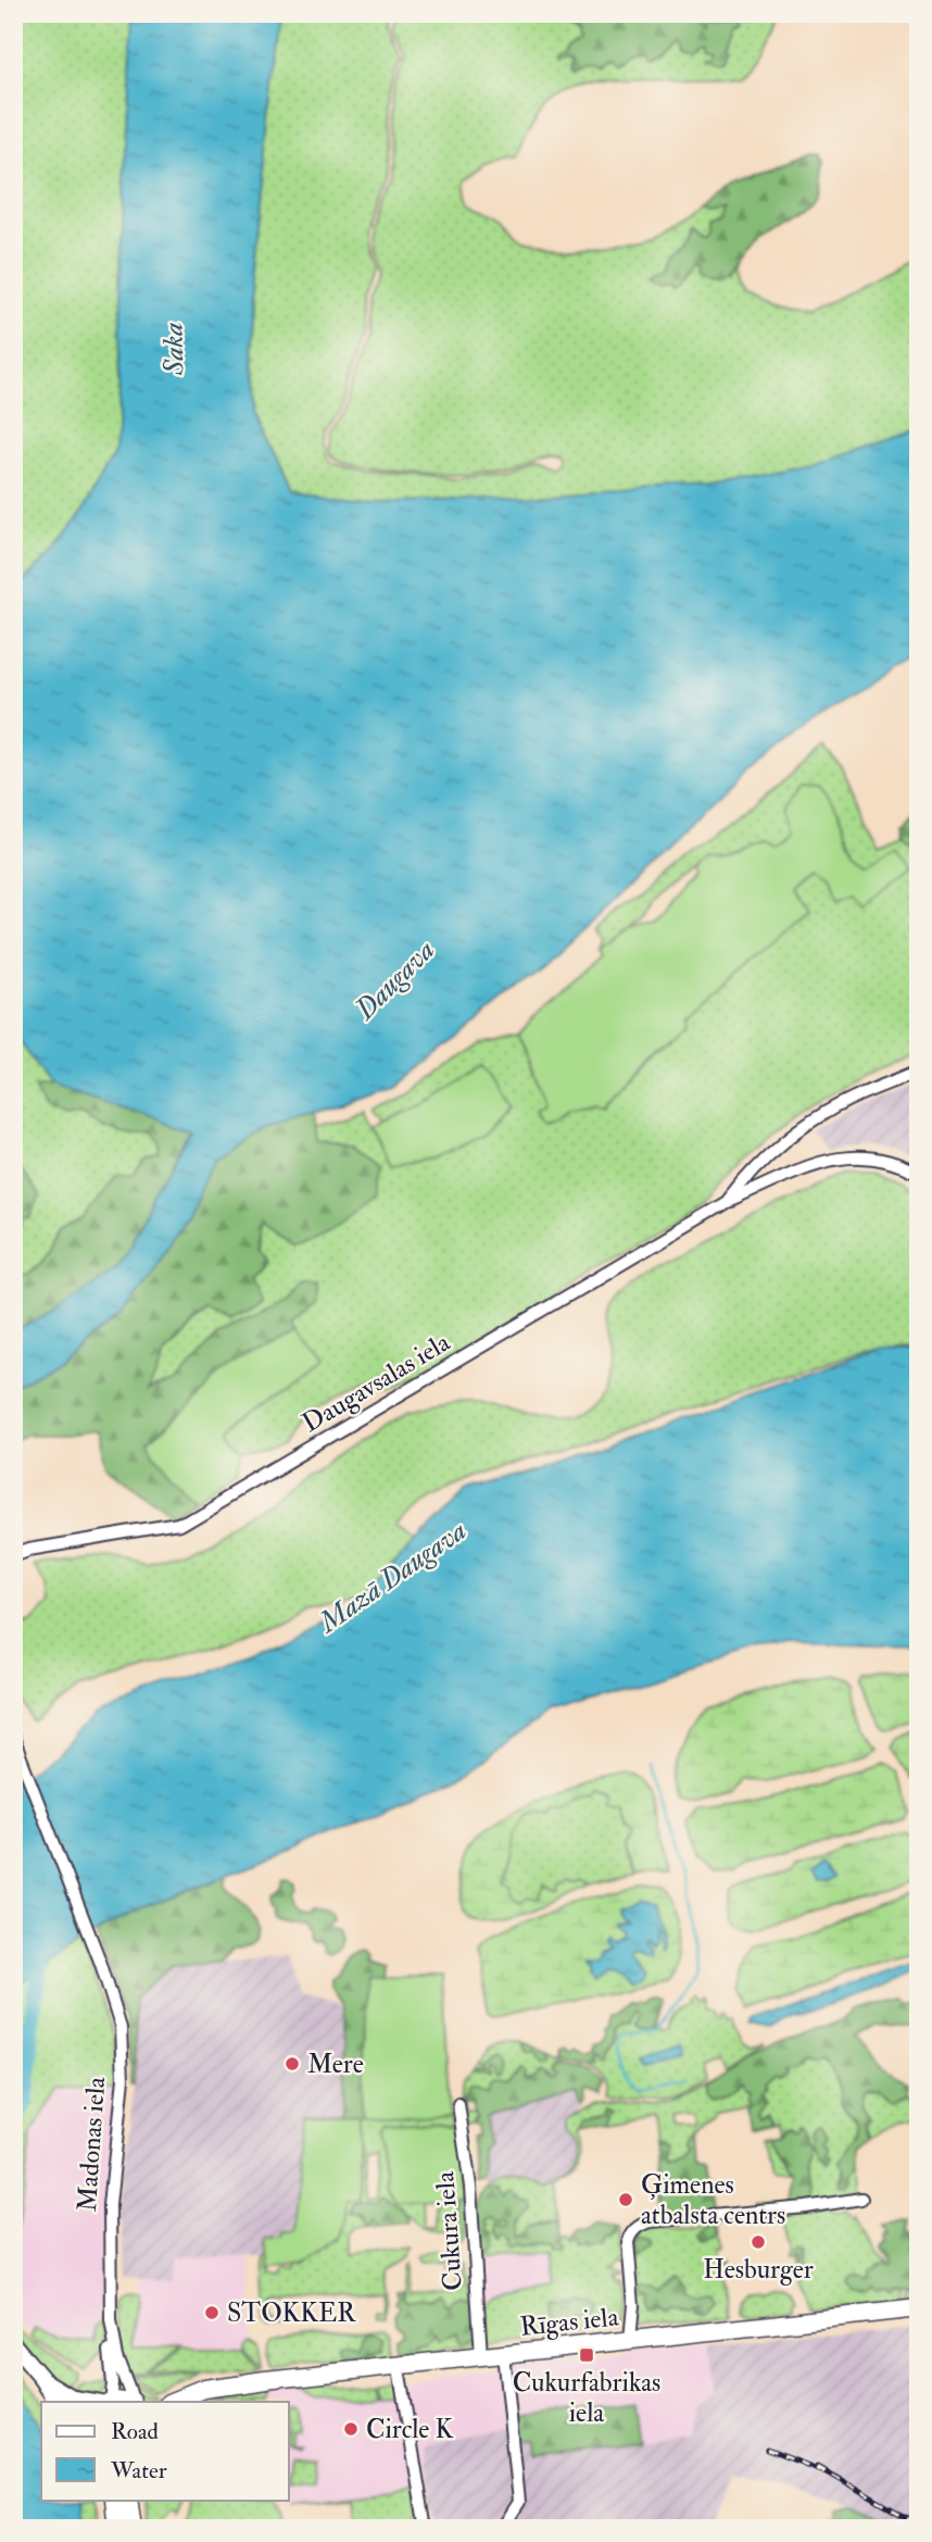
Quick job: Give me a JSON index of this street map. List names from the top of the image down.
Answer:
{
  "streets": {
    "highway": ["Rīgas iela"],
    "street": ["Daugavsalas iela", "Madonas iela", "Cukura iela"]
  },
  "crossings": [
    ["Cukura iela", "Rīgas iela"]
  ],
  "water": ["Saka", "Daugava", "Mazā Daugava"],
  "places": {
    "other": [
      "Mere",
      "Ģimenes atbalsta centrs",
      "Hesburger",
      "STOKKER",
      "Circle K"
    ],
    "transit": ["Cukurfabrikas iela"]
  },
  "legend": ["Road", "Water"]
}
